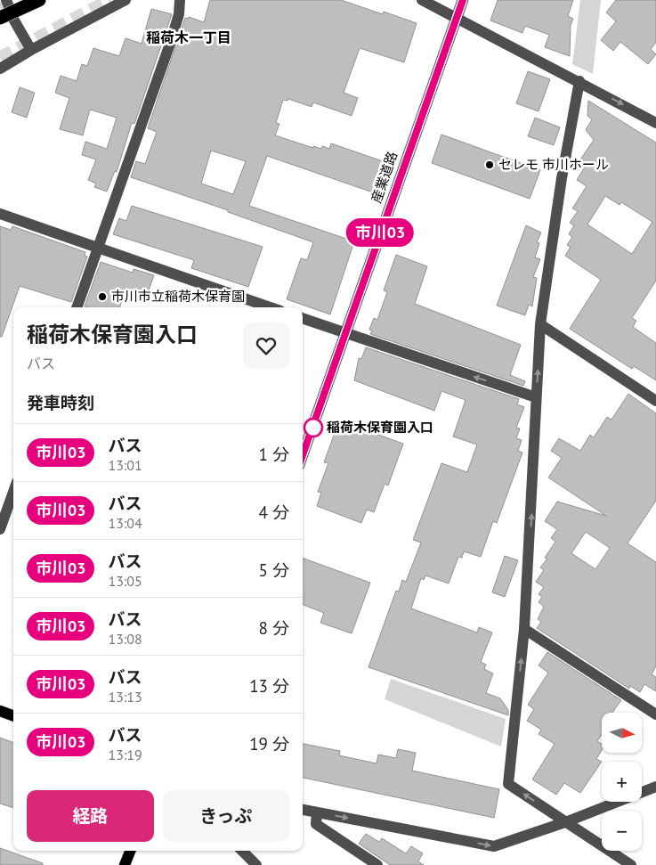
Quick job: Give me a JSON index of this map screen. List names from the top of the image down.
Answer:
{
  "streets": {
    "main road": ["産業道路"]
  },
  "districts": ["稲荷木一丁目"],
  "places": ["セレモ 市川ホール", "市川市立稲荷木保育園", "稲荷木保育園入口"],
  "lines": ["bus line 市川03"],
  "north": "right",
  "page": {
    "on_map": "市川03",
    "heading": [
      ["稲荷木保育園入口", "バス"],
      "発車時刻"
    ],
    "list": [
      {
        "mark": "市川03",
        "name": "バス",
        "note": "13:01",
        "value": "1 分"
      },
      {
        "mark": "市川03",
        "name": "バス",
        "note": "13:04",
        "value": "4 分"
      },
      {
        "mark": "市川03",
        "name": "バス",
        "note": "13:05",
        "value": "5 分"
      },
      {
        "mark": "市川03",
        "name": "バス",
        "note": "13:08",
        "value": "8 分"
      },
      {
        "mark": "市川03",
        "name": "バス",
        "note": "13:13",
        "value": "13 分"
      },
      {
        "mark": "市川03",
        "name": "バス",
        "note": "13:19",
        "value": "19 分"
      }
    ],
    "map_buttons": ["+", "−"],
    "buttons": ["経路", "きっぷ"]
  }
}
